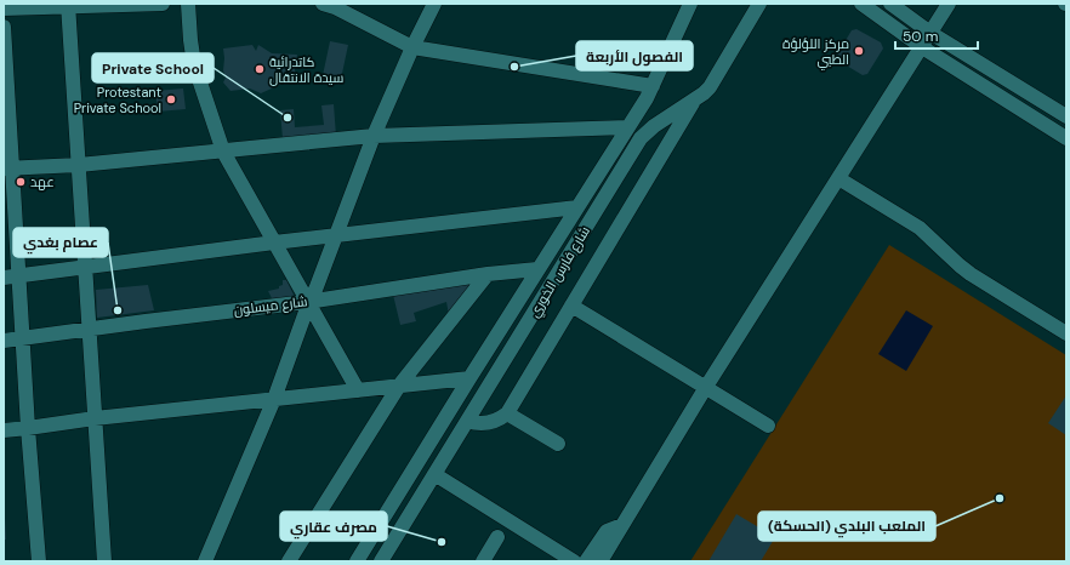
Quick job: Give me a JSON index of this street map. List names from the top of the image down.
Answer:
{
  "streets": {
    "street": ["شارع فارس الخوري", "شارع ميسلون"]
  },
  "places": [
    "مركز اللؤلؤة الطبي",
    "الفصول الأربعة",
    "كاتدرائية سيدة الانتقال",
    "Protestant Private School",
    "Private School",
    "عهد",
    "عصام بغدي",
    "الملعب البلدي (الحسكة)",
    "مصرف عقاري"
  ],
  "scale_bar": "50 m"
}
